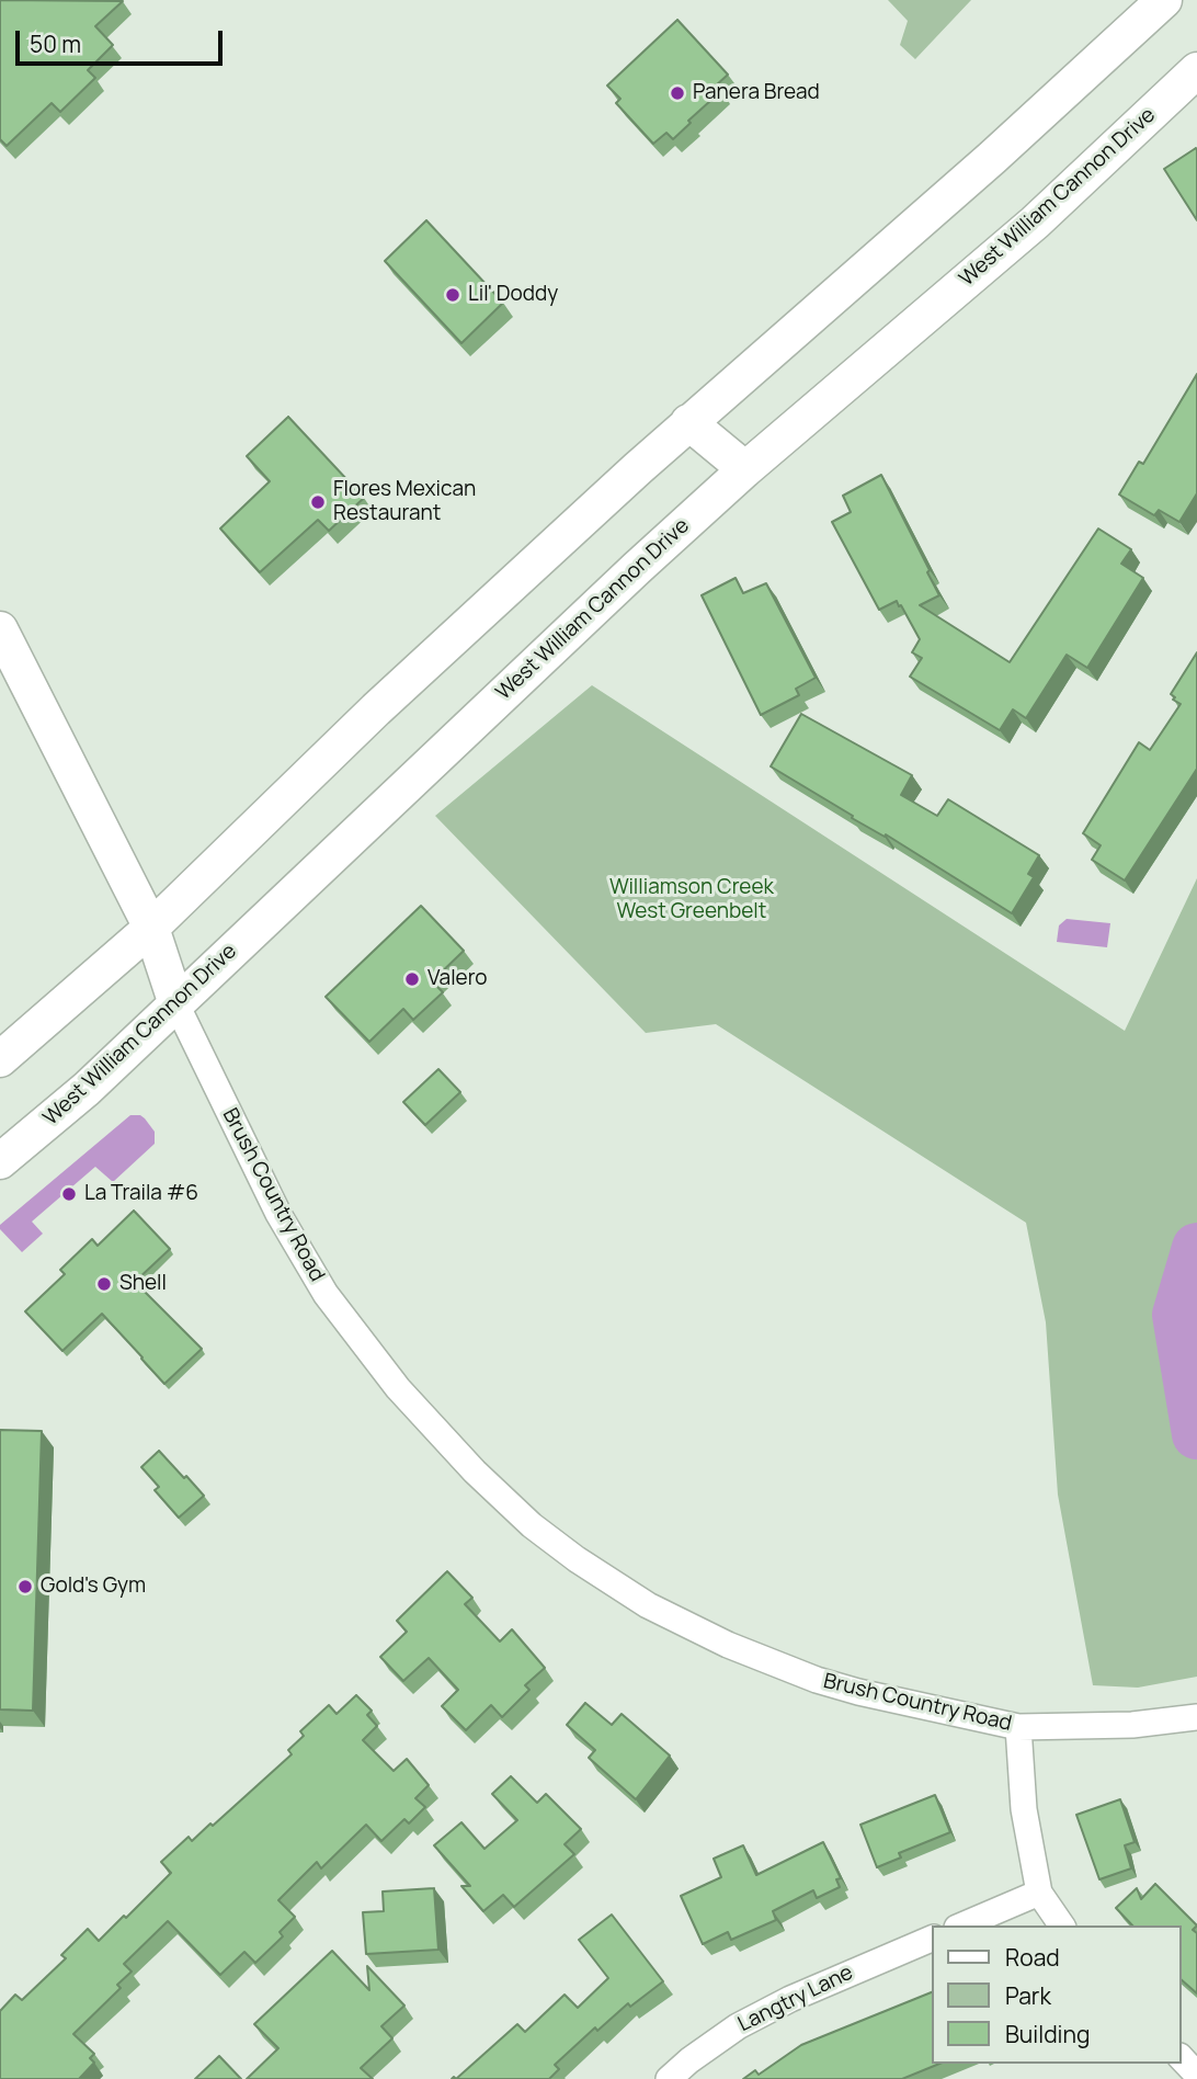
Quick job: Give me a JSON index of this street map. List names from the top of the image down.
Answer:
{
  "streets": {
    "main road": ["West William Cannon Drive", "Brush Country Road"],
    "street": ["Langtry Lane"]
  },
  "crossings": [
    ["West William Cannon Drive", "Brush Country Road"]
  ],
  "parks": ["Williamson Creek West Greenbelt"],
  "places": [
    "Panera Bread",
    "Lil' Doddy",
    "Flores Mexican Restaurant",
    "Valero",
    "La Traila #6",
    "Shell",
    "Gold's Gym"
  ],
  "legend": ["Road", "Park", "Building"],
  "scale_bar": "50 m"
}
